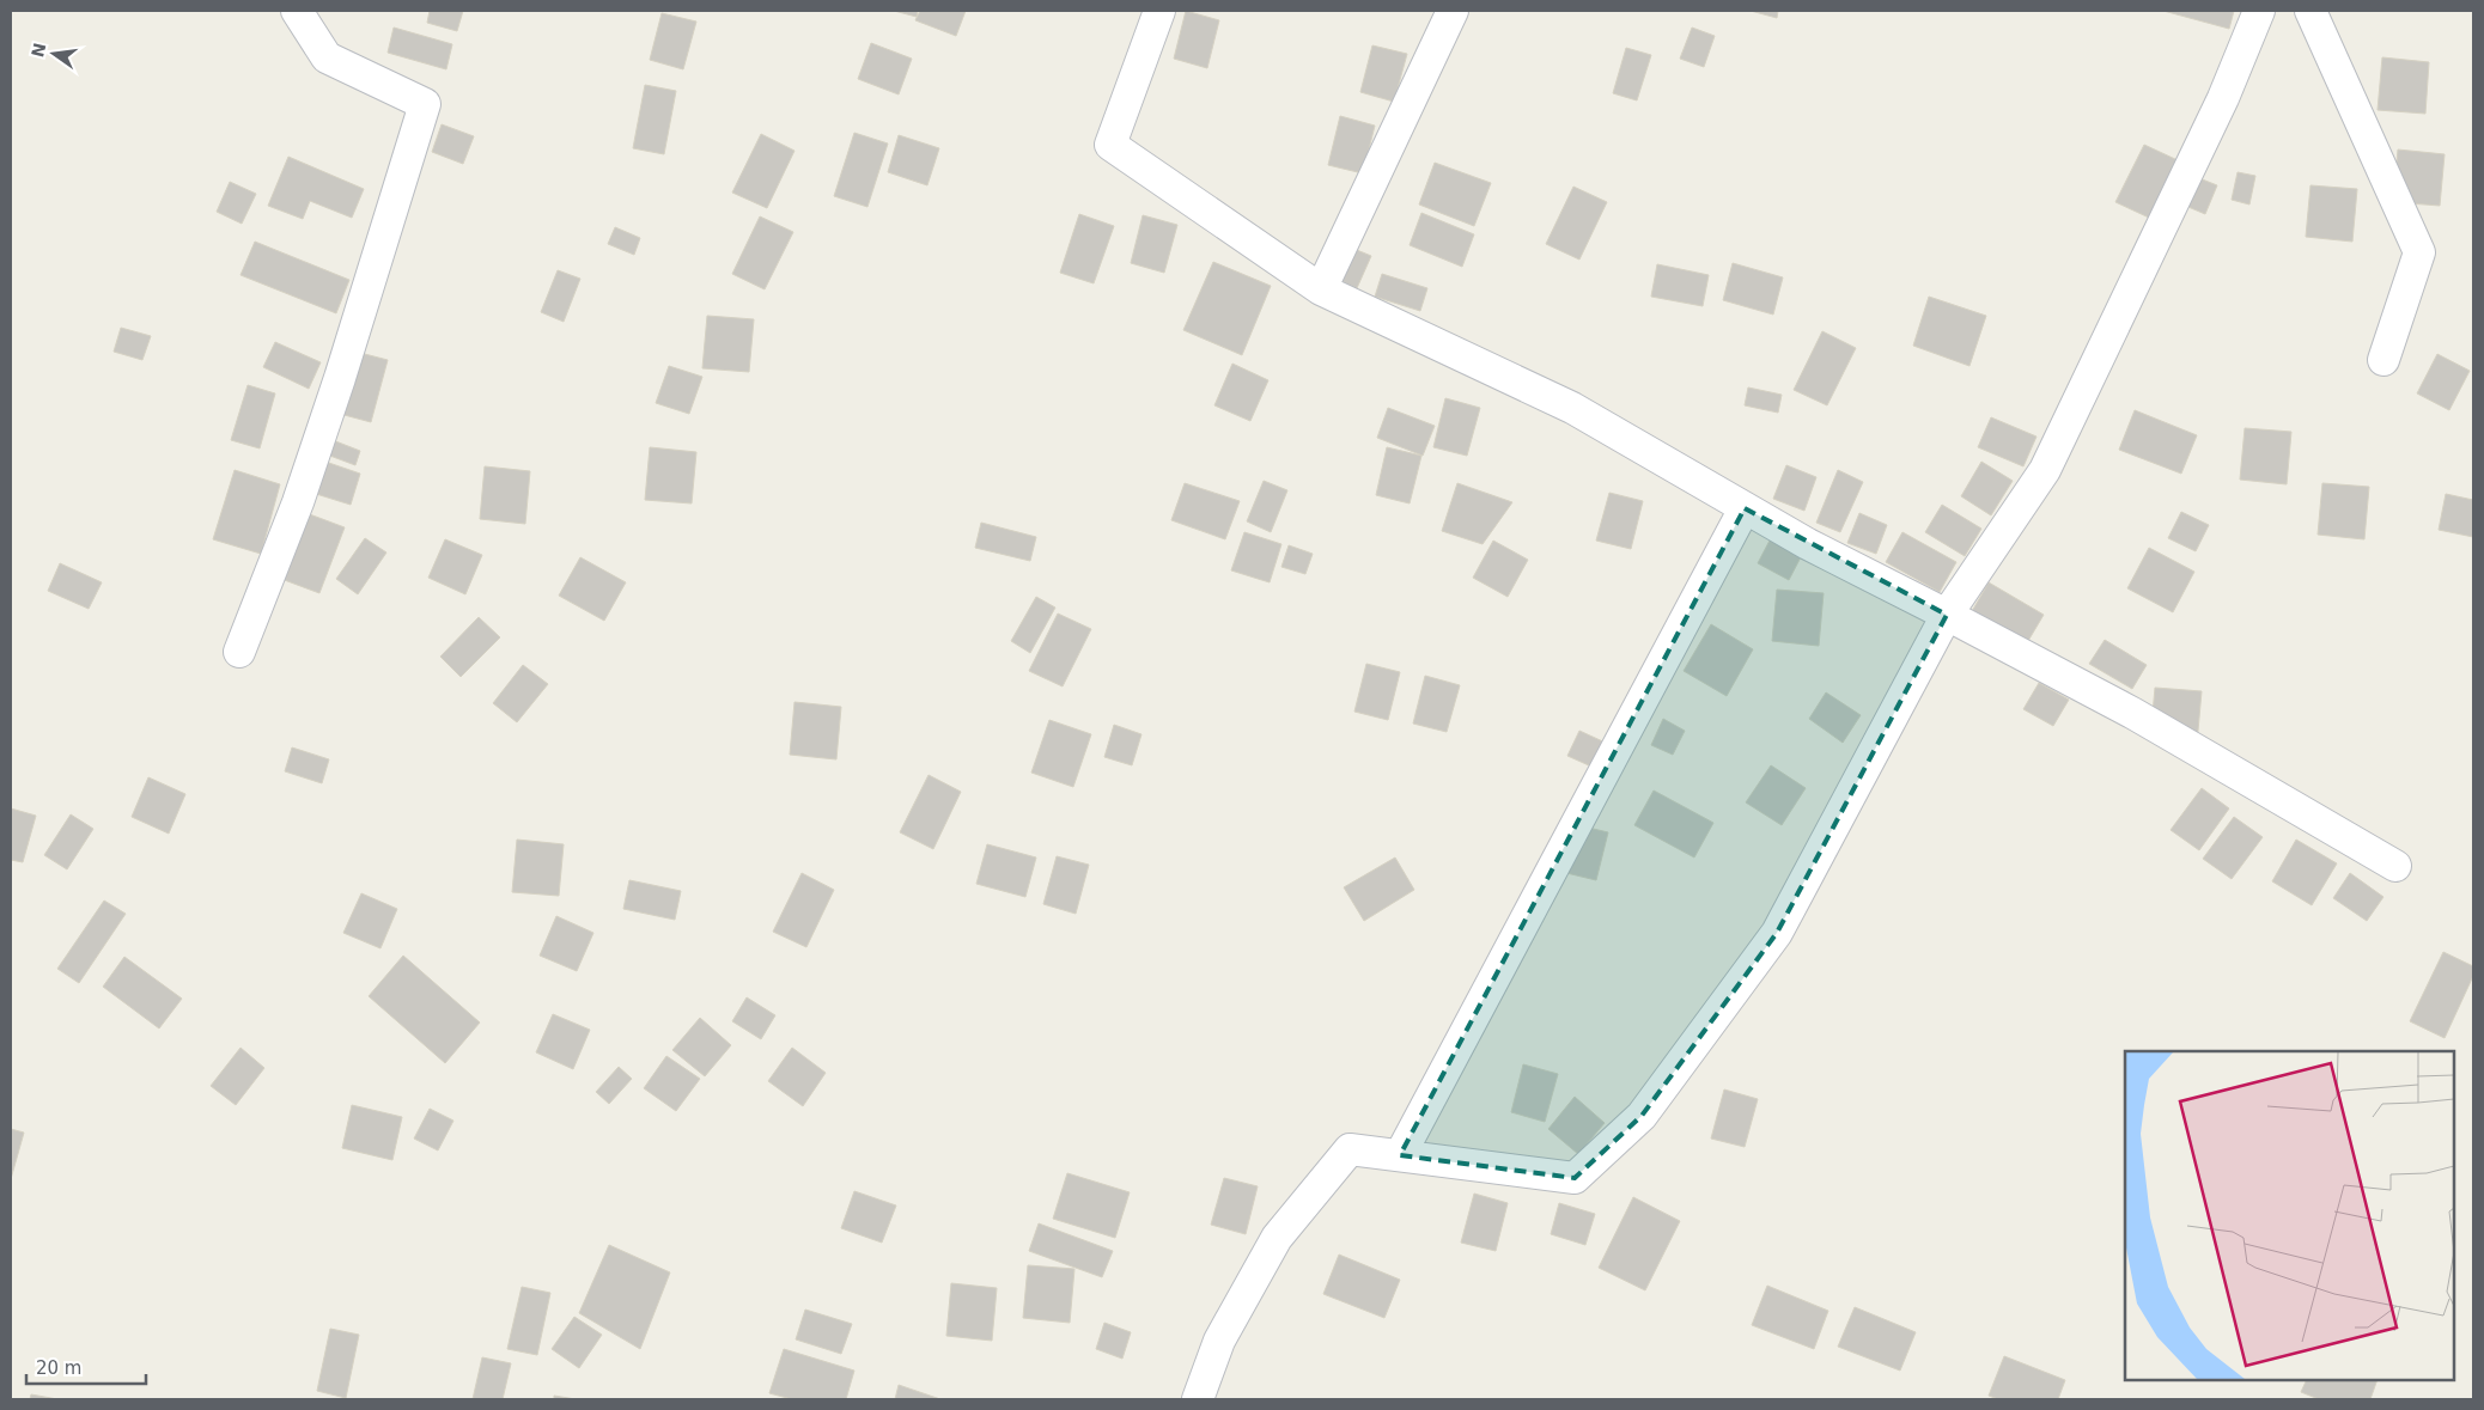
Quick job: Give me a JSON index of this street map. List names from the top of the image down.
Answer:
{
  "scale_bar": "20 m",
  "north": "left"
}
